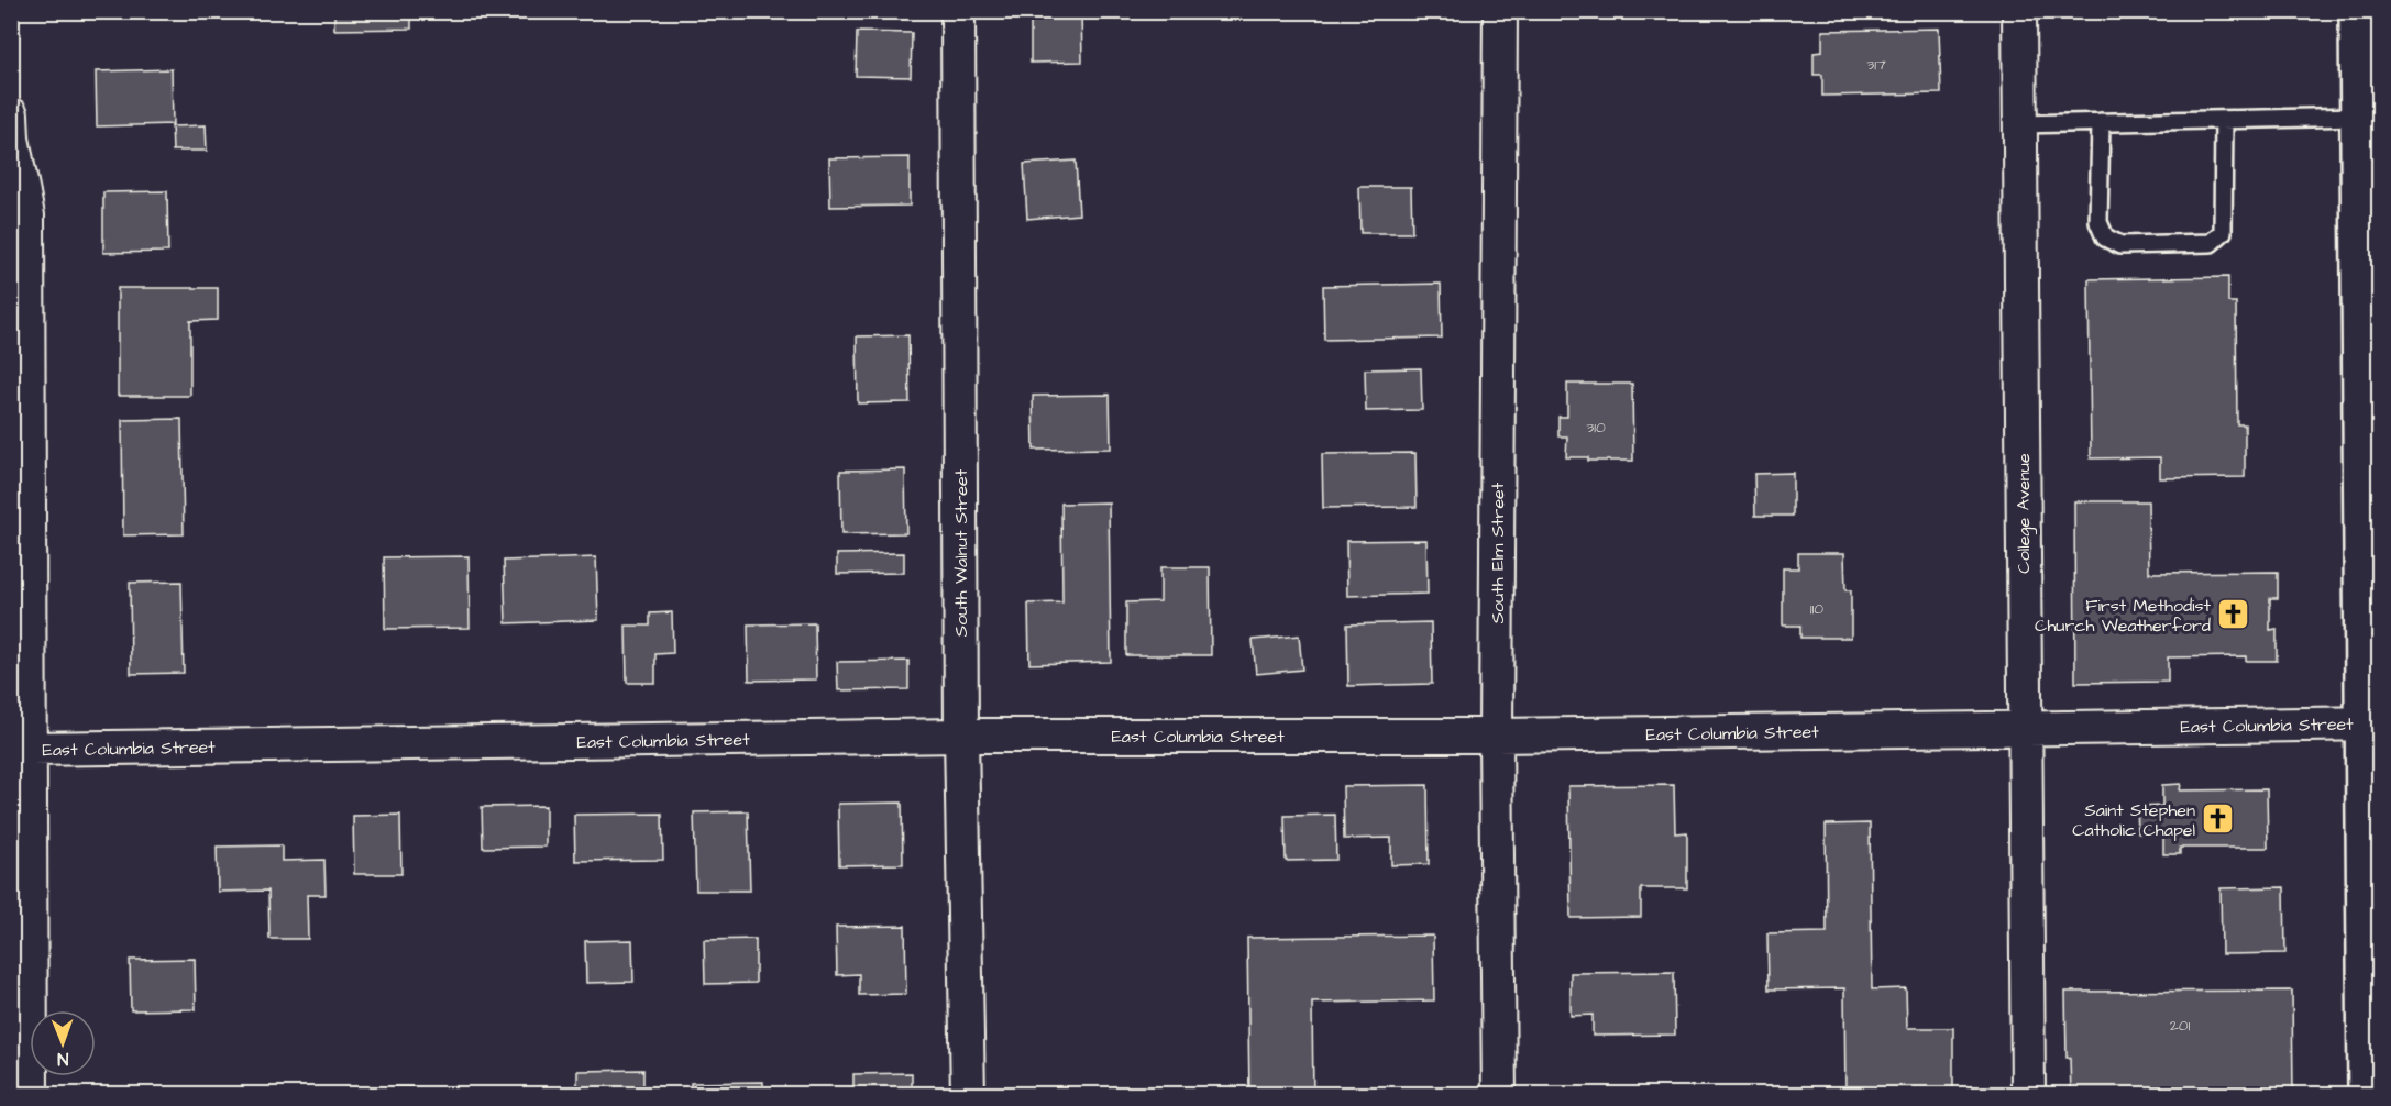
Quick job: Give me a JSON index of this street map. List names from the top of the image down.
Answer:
{
  "streets": {
    "street": [
      "College Avenue",
      "South Walnut Street",
      "South Elm Street",
      "East Columbia Street"
    ]
  },
  "crossings": [
    ["College Avenue", "East Columbia Street"],
    ["South Walnut Street", "East Columbia Street"],
    ["South Elm Street", "East Columbia Street"]
  ],
  "places": {
    "church": ["First Methodist Church Weatherford", "Saint Stephen Catholic Chapel"]
  },
  "house_numbers": [
    "317",
    "310",
    "110",
    "201"
  ],
  "north": "bottom"
}
